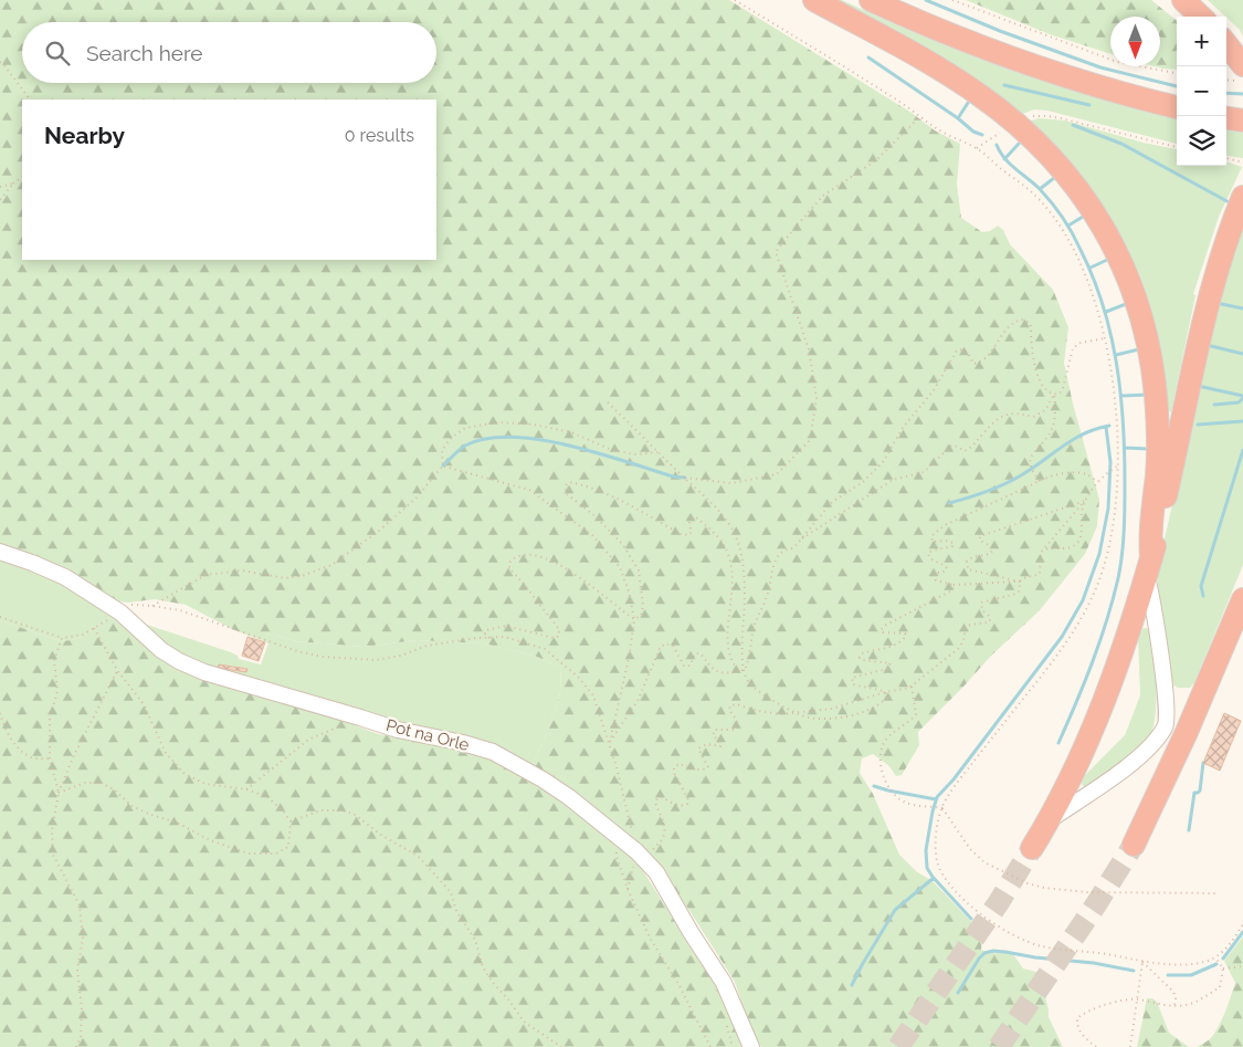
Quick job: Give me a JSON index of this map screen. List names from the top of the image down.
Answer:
{
  "streets": {
    "street": ["Pot na Orle"]
  },
  "north": "bottom",
  "page": {
    "map_buttons": ["+", "−"],
    "search": "Search here",
    "heading": ["Nearby", "0 results"]
  }
}
